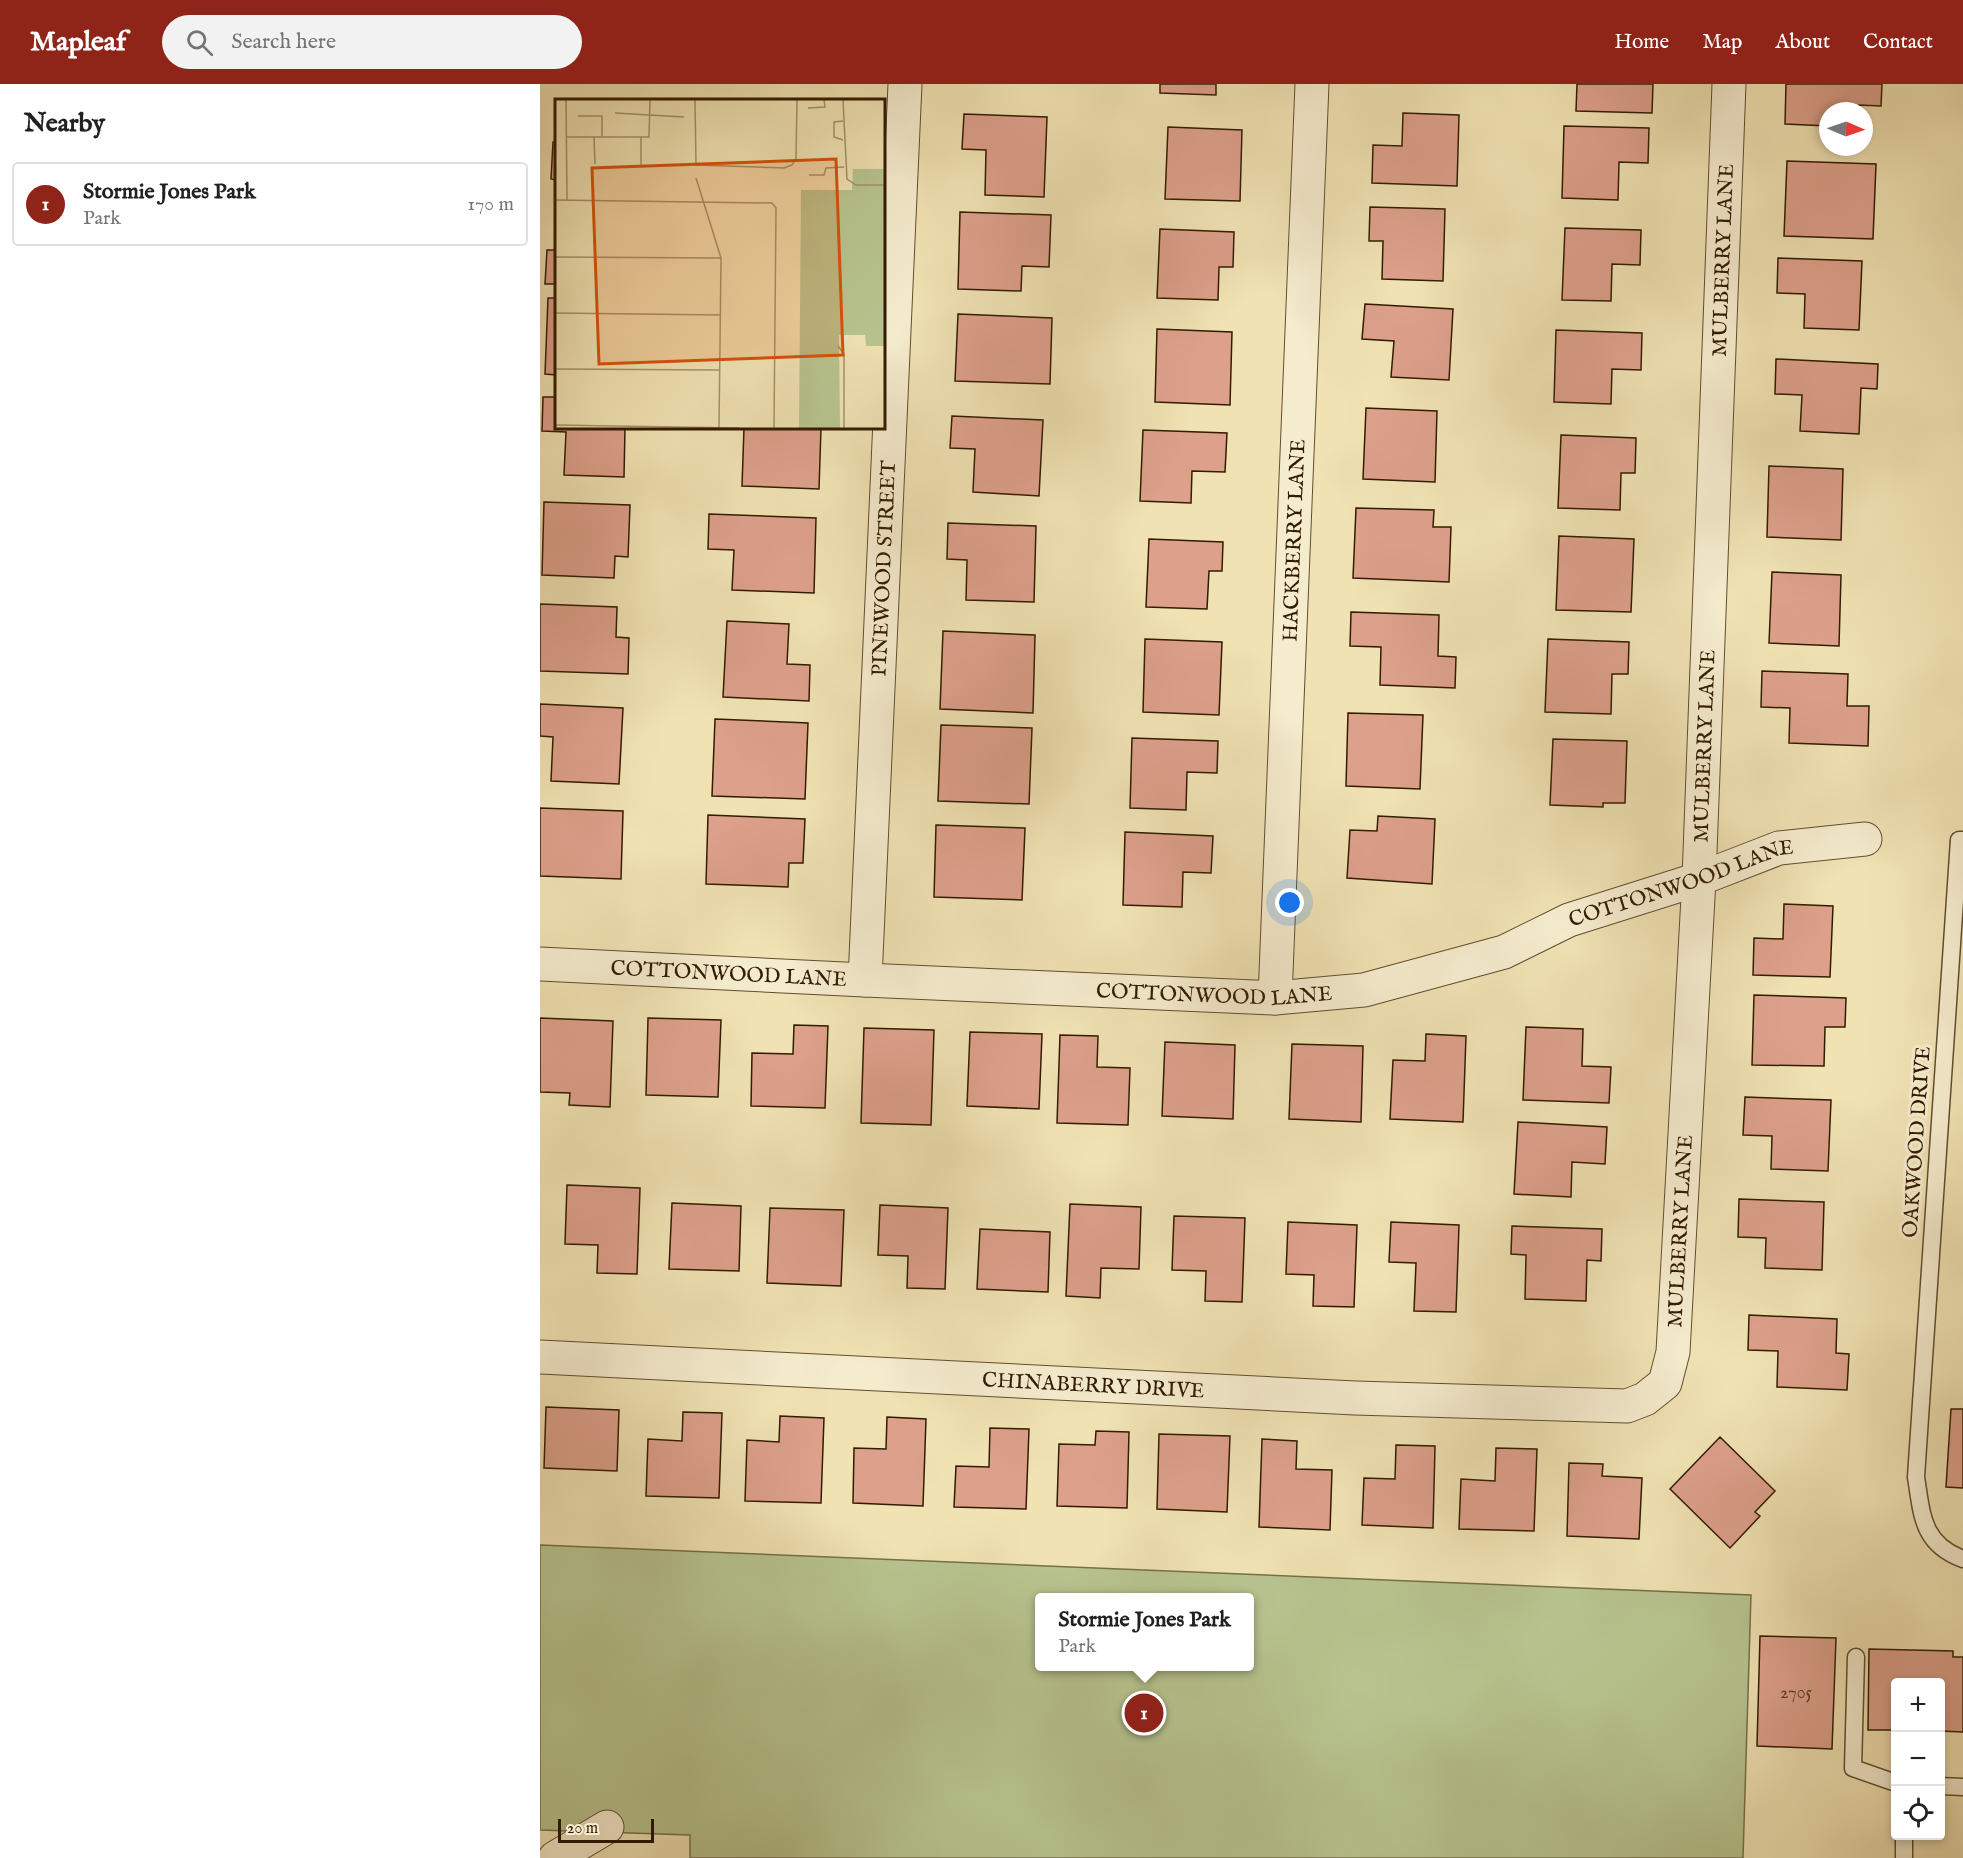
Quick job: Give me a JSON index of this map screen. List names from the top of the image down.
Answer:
{
  "streets": {
    "street": [
      "MULBERRY LANE",
      "HACKBERRY LANE",
      "PINEWOOD STREET",
      "COTTONWOOD LANE",
      "CHINABERRY DRIVE"
    ],
    "lane": ["OAKWOOD DRIVE"]
  },
  "crossings": [
    ["MULBERRY LANE", "COTTONWOOD LANE"],
    ["MULBERRY LANE", "CHINABERRY DRIVE"],
    ["HACKBERRY LANE", "COTTONWOOD LANE"],
    ["PINEWOOD STREET", "COTTONWOOD LANE"]
  ],
  "house_numbers": ["2705"],
  "scale_bar": "20 m",
  "north": "right",
  "page": {
    "header": "Mapleaf",
    "search": "Search here",
    "nav": [
      "Home",
      "Map",
      "About",
      "Contact"
    ],
    "heading": "Nearby",
    "list": [
      {
        "mark": "1",
        "name": "Stormie Jones Park",
        "note": "Park",
        "value": "170 m"
      }
    ],
    "popup": ["Stormie Jones Park", "Park"],
    "map_buttons": ["+", "−"],
    "pins": "1",
    "scale": "20 m"
  }
}
